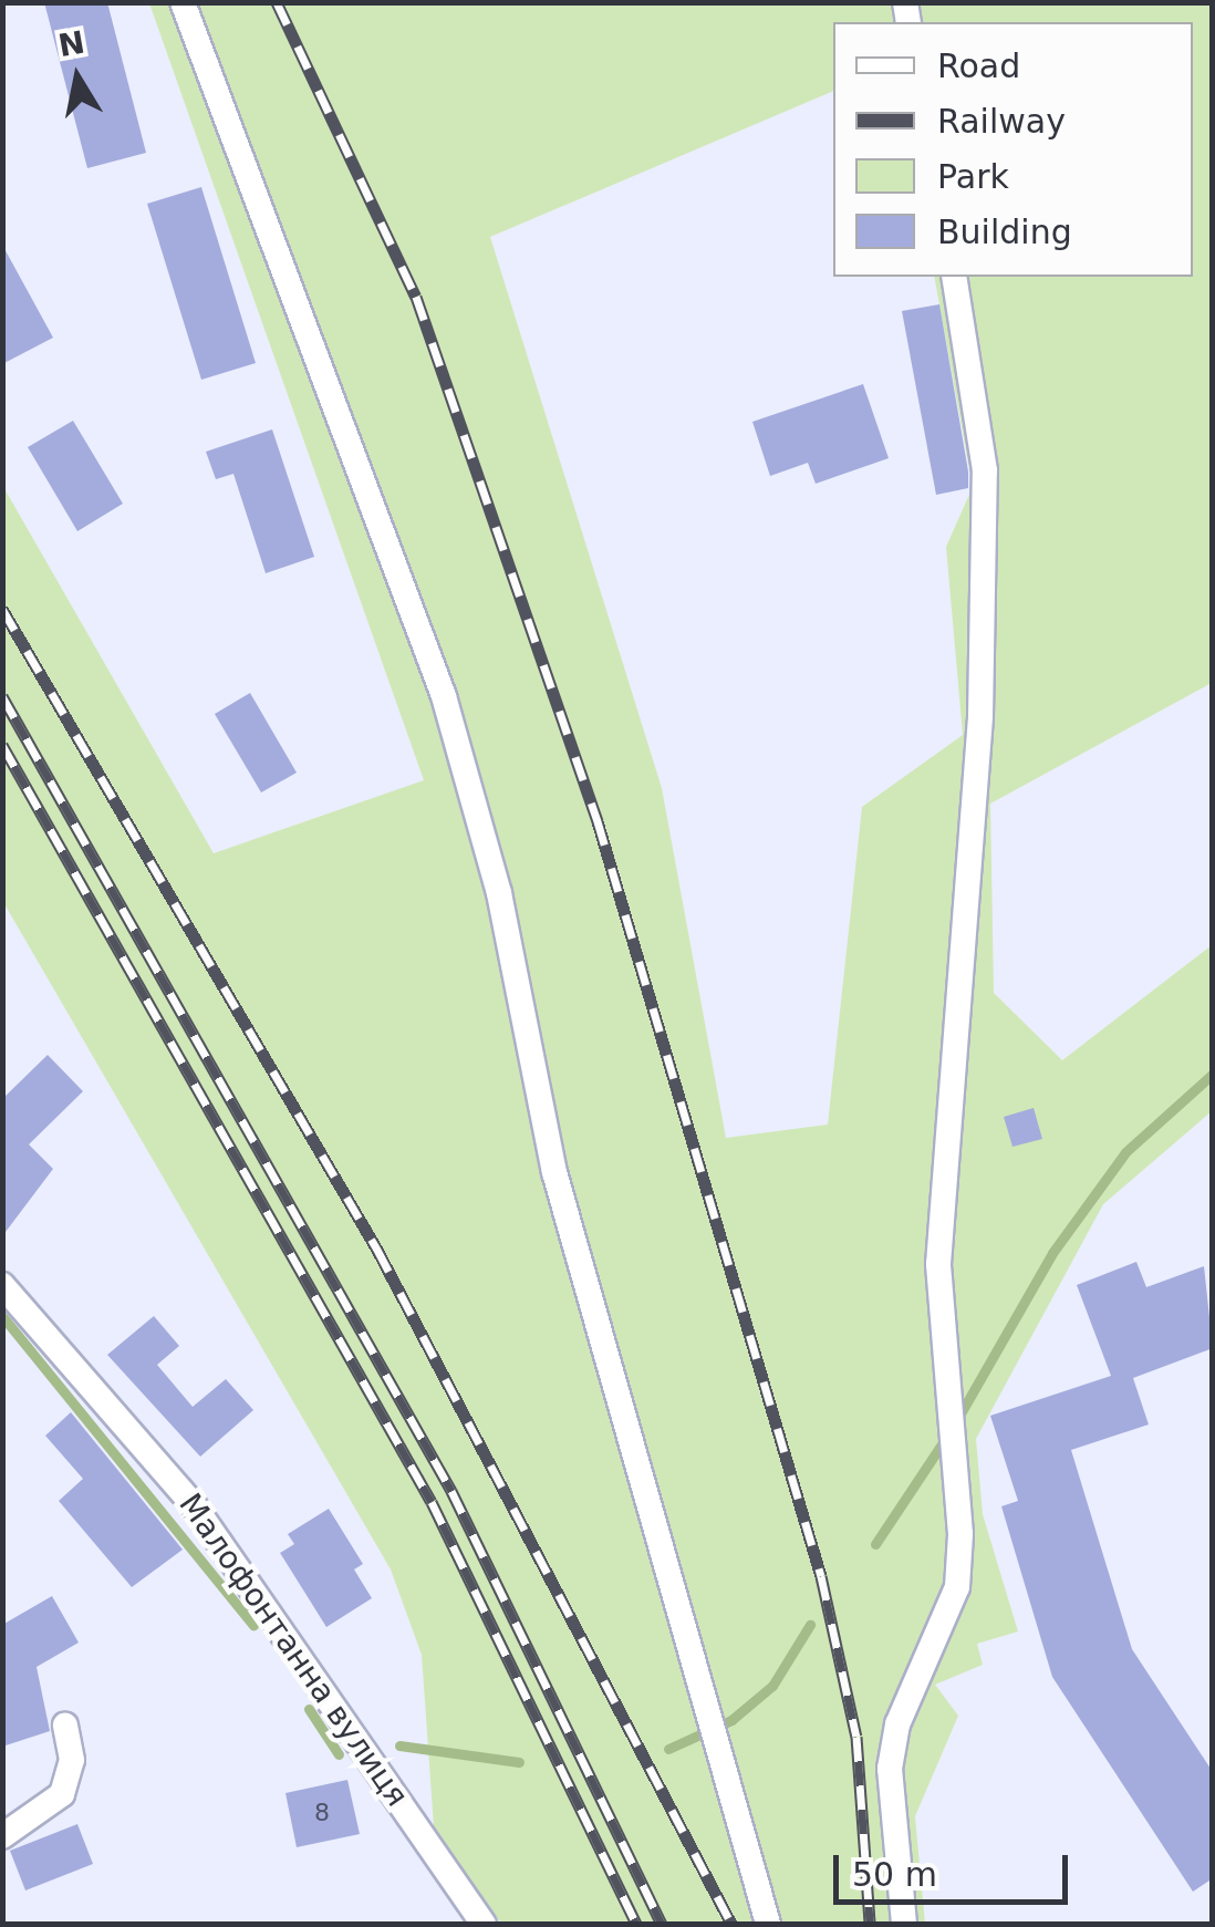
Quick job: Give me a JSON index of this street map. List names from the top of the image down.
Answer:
{
  "streets": {
    "street": ["Малофонтанна вулиця"]
  },
  "house_numbers": ["8"],
  "legend": [
    "Road",
    "Railway",
    "Park",
    "Building"
  ],
  "scale_bar": "50 m",
  "north": "top"
}
